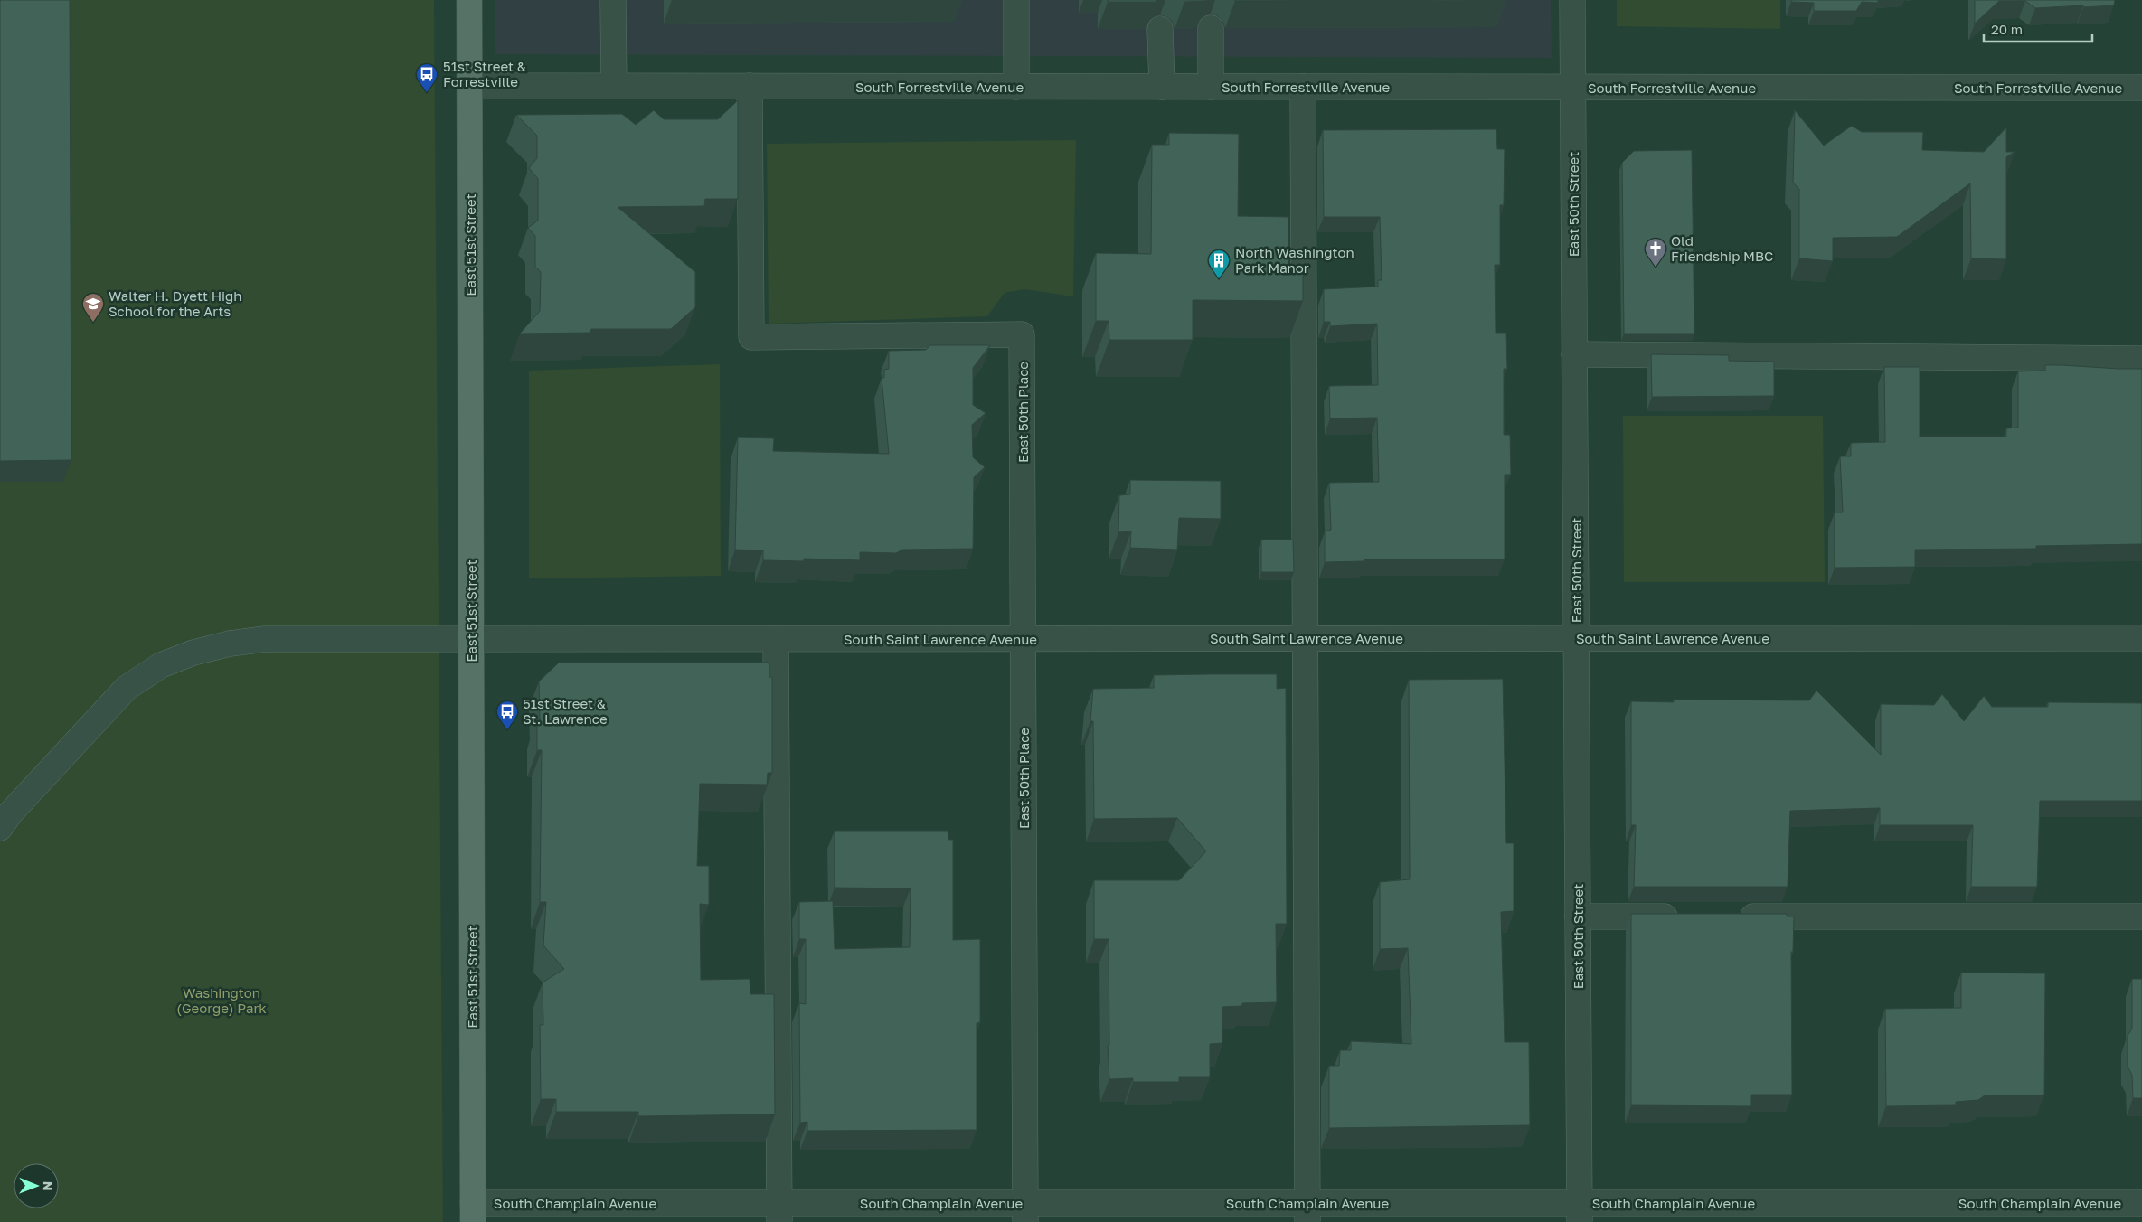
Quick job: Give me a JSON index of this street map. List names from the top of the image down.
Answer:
{
  "streets": {
    "main road": ["East 51st Street"],
    "street": [
      "South Forrestville Avenue",
      "East 50th Street",
      "East 50th Place",
      "South Saint Lawrence Avenue",
      "South Champlain Avenue"
    ]
  },
  "crossings": [
    ["South Forrestville Avenue", "East 50th Street"],
    ["South Forrestville Avenue", "East 51st Street"],
    ["South Forrestville Avenue", "East 50th Place"],
    ["East 50th Street", "South Saint Lawrence Avenue"],
    ["East 50th Street", "South Champlain Avenue"],
    ["East 51st Street", "South Saint Lawrence Avenue"],
    ["East 51st Street", "South Champlain Avenue"],
    ["East 50th Place", "South Saint Lawrence Avenue"],
    ["East 50th Place", "South Champlain Avenue"]
  ],
  "parks": ["Washington (George) Park"],
  "places": {
    "bus stop": ["51st Street & Forrestville", "51st Street & St. Lawrence"],
    "church": ["Old Friendship MBC"],
    "building": ["North Washington Park Manor"],
    "school or university": ["Walter H. Dyett High School for the Arts"]
  },
  "scale_bar": "20 m",
  "north": "right"
}
